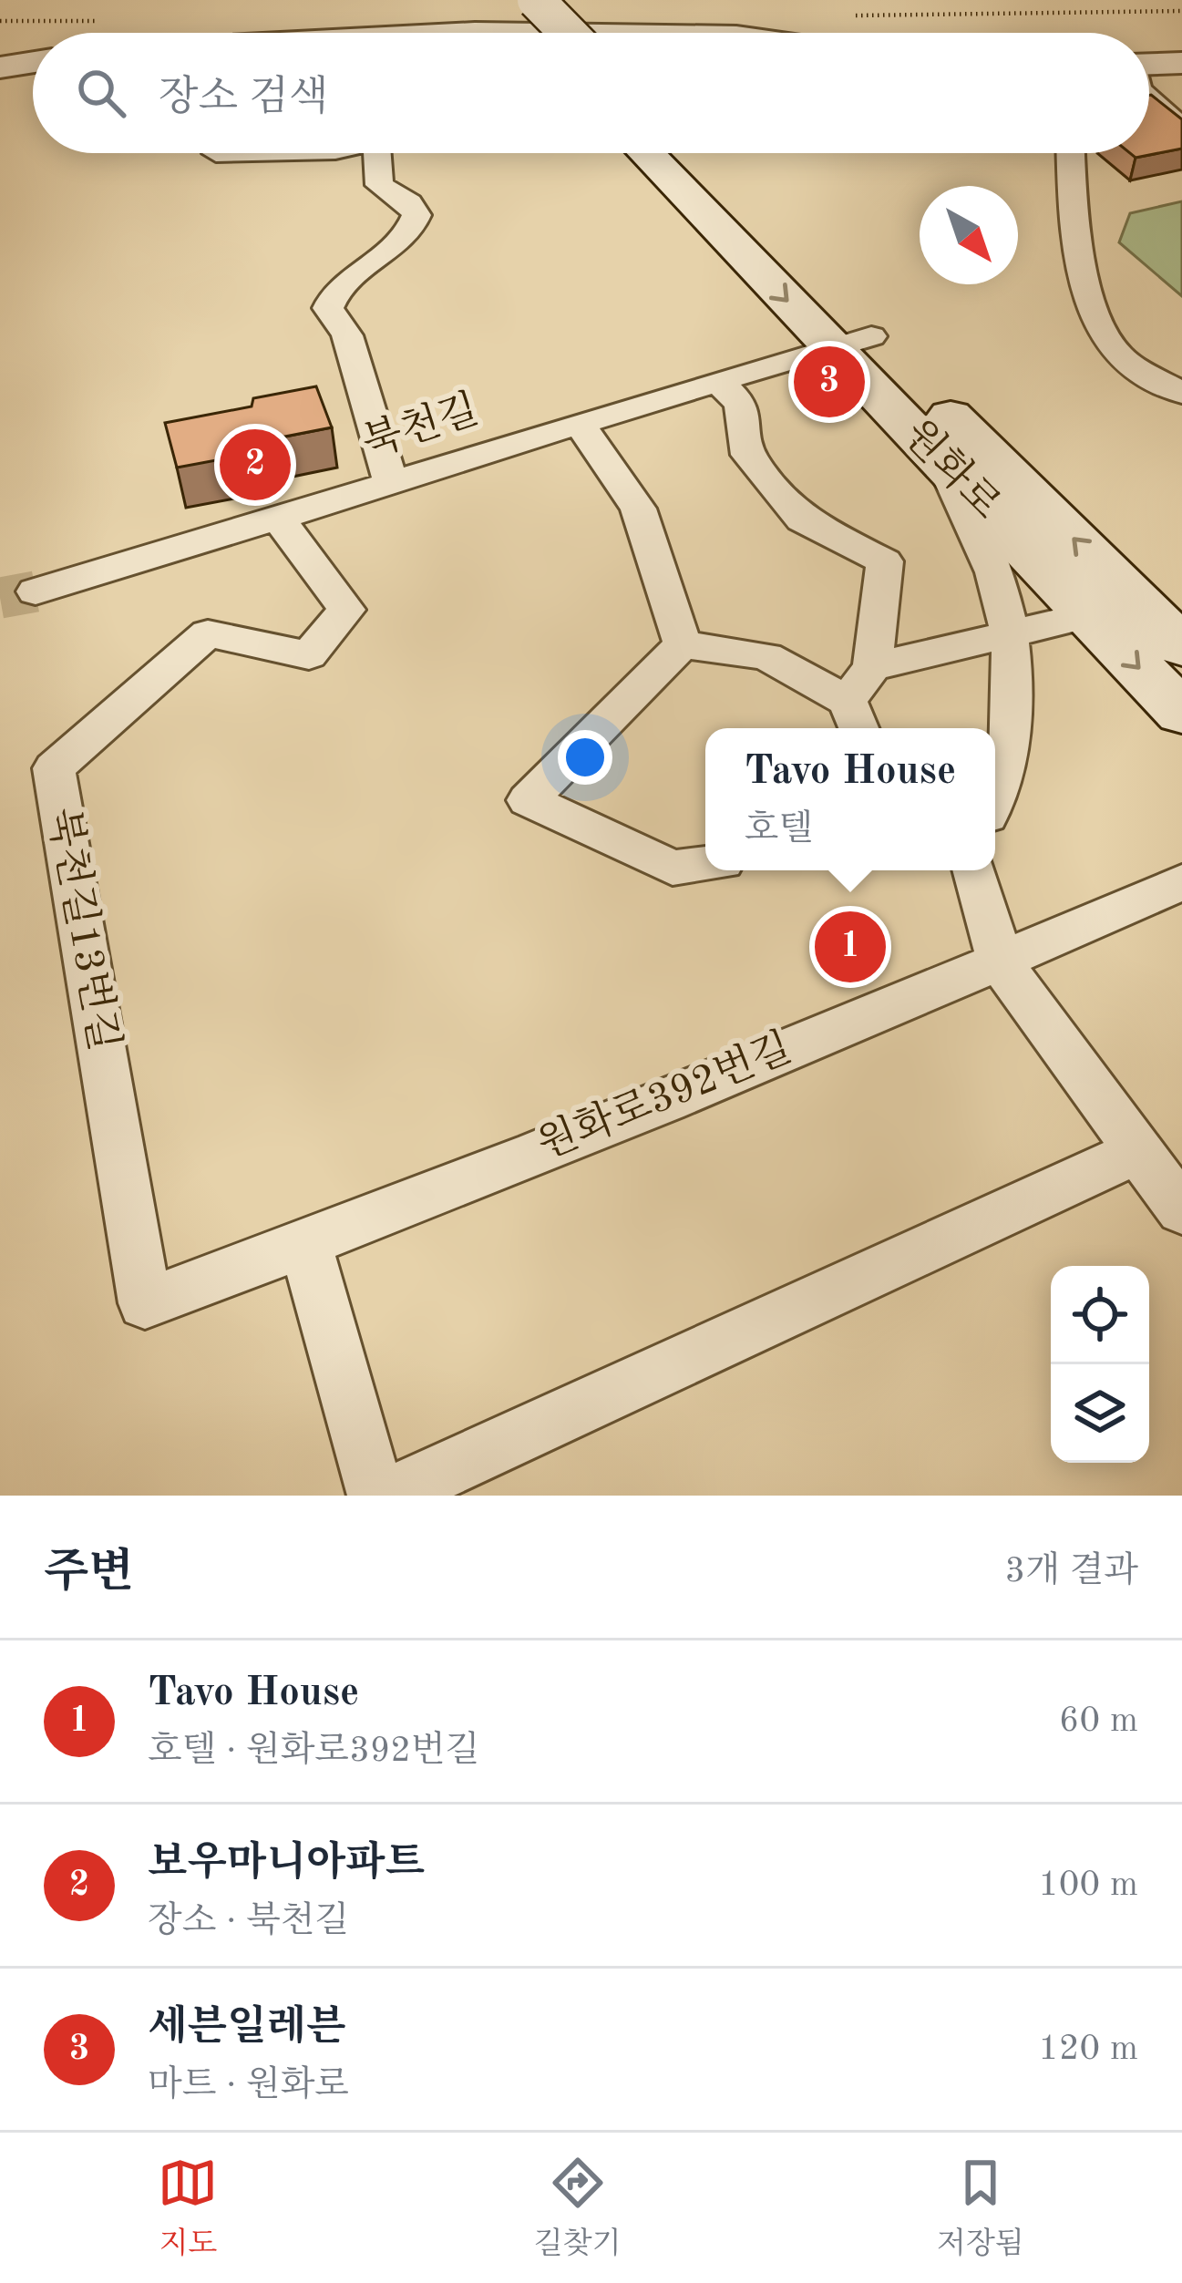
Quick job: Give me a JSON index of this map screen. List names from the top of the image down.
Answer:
{
  "streets": {
    "main road": ["원화로"],
    "street": ["북천길", "북천길13번길", "원화로392번길"]
  },
  "crossings": [
    ["북천길", "원화로"],
    ["북천길", "북천길13번길"],
    ["북천길13번길", "원화로392번길"]
  ],
  "north": "bottom right",
  "page": {
    "search": "장소 검색",
    "pins": ["3", "2", "1"],
    "popup": ["Tavo House", "호텔"],
    "heading": ["주변", "3개 결과"],
    "list": [
      {
        "mark": "1",
        "name": "Tavo House",
        "note": "호텔 · 원화로392번길",
        "value": "60 m"
      },
      {
        "mark": "2",
        "name": "보우마니아파트",
        "note": "장소 · 북천길",
        "value": "100 m"
      },
      {
        "mark": "3",
        "name": "세븐일레븐",
        "note": "마트 · 원화로",
        "value": "120 m"
      }
    ],
    "nav": ["지도", "길찾기", "저장됨"]
  }
}
